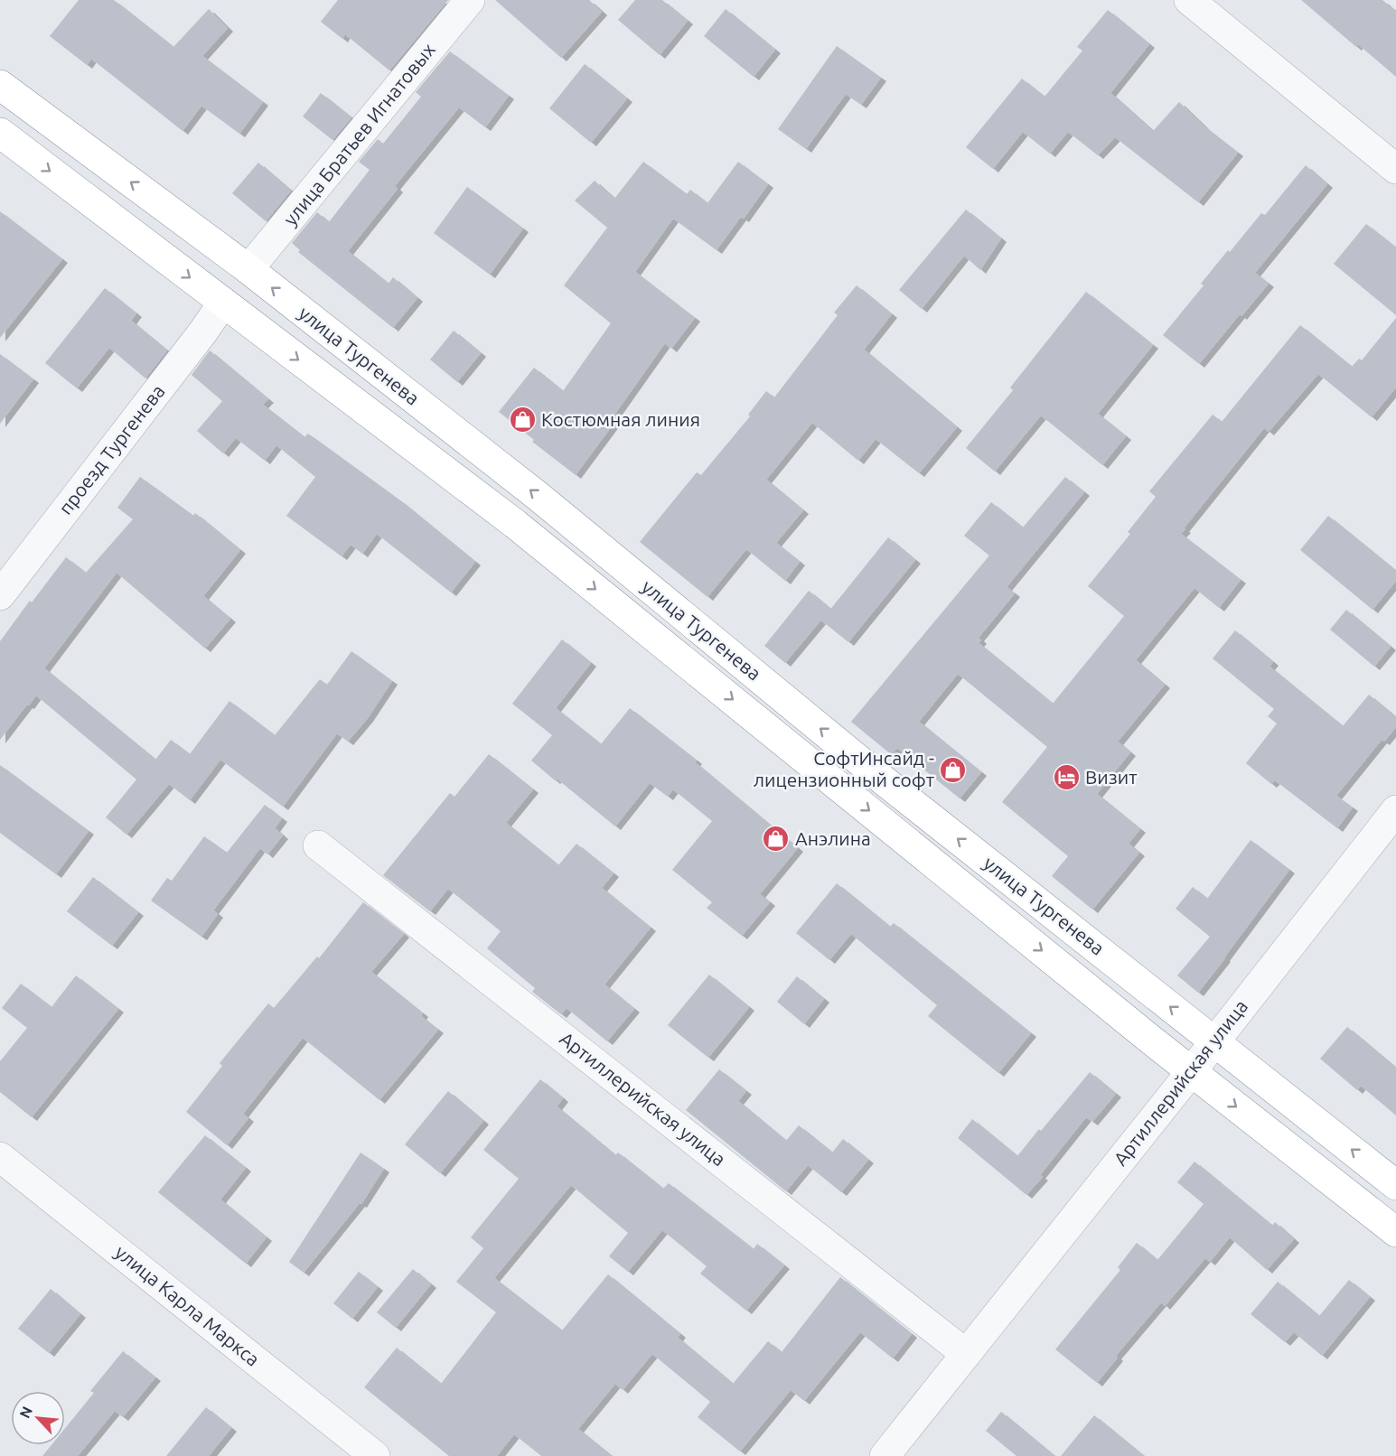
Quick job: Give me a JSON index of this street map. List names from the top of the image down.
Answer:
{
  "streets": {
    "highway": ["улица Тургенева"],
    "street": [
      "улица Братьев Игнатовых",
      "проезд Тургенева",
      "Артиллерийская улица",
      "улица Карла Маркса"
    ]
  },
  "crossings": [
    ["улица Братьев Игнатовых", "улица Тургенева"],
    ["улица Тургенева", "проезд Тургенева"],
    ["улица Тургенева", "Артиллерийская улица"]
  ],
  "places": {
    "shop": ["Костюмная линия", "СофтИнсайд - лицензионный софт", "Анэлина"],
    "hotel": ["Визит"]
  },
  "north": "top left"
}
